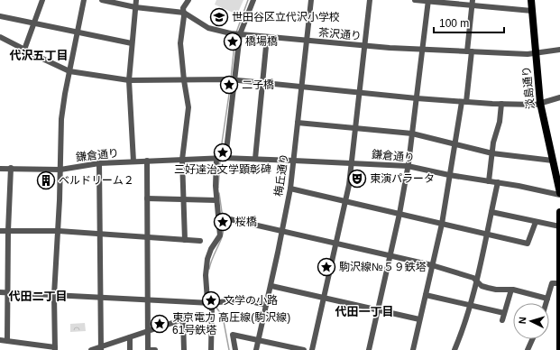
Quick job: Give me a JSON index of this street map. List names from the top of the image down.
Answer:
{
  "streets": {
    "main road": ["淡島通り"],
    "street": ["茶沢通り", "鎌倉通り", "梅丘通り"]
  },
  "crossings": [
    ["茶沢通り", "淡島通り"],
    ["茶沢通り", "梅丘通り"],
    ["淡島通り", "鎌倉通り"],
    ["鎌倉通り", "梅丘通り"]
  ],
  "districts": ["代沢五丁目", "代田二丁目", "代田一丁目"],
  "places": {
    "school or university": ["世田谷区立代沢小学校"],
    "place": [
      "橋場橋",
      "二子橋",
      "三好達治文学顕彰碑",
      "桜橋",
      "駒沢線№５９鉄塔",
      "文学の小路",
      "東京電力 高圧線(駒沢線) 61号鉄塔"
    ],
    "theatre": ["東演パラータ"],
    "building": ["ベルドリーム２"]
  },
  "scale_bar": "100 m",
  "north": "left"
}
